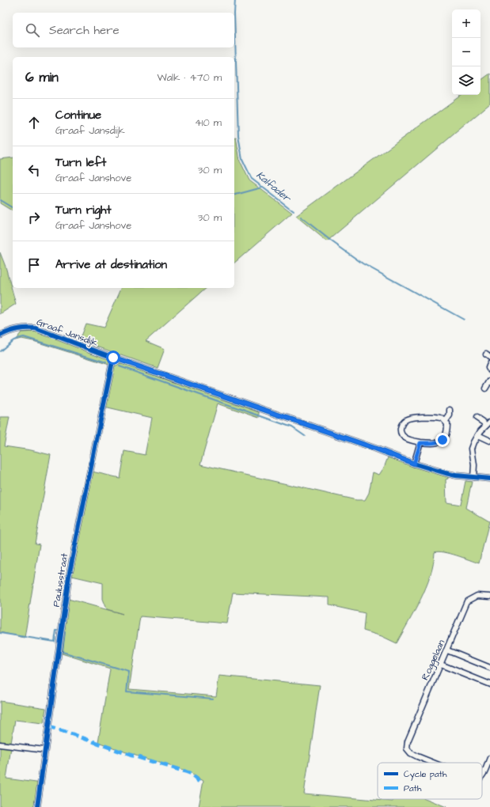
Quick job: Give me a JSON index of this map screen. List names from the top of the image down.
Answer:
{
  "streets": {
    "street": ["Graaf Jansdijk", "Paulusstraat", "Roggelaan"]
  },
  "crossings": [
    ["Graaf Jansdijk", "Paulusstraat"]
  ],
  "water": ["Kalfader"],
  "legend": ["Cycle path", "Path"],
  "page": {
    "map_buttons": ["+", "−"],
    "search": "Search here",
    "heading": ["6 min", "Walk · 470 m"],
    "list": [
      ["Continue", "Graaf Jansdijk", "410 m"],
      ["Turn left", "Graaf Janshove", "30 m"],
      ["Turn right", "Graaf Janshove", "30 m"],
      "Arrive at destination"
    ]
  }
}
